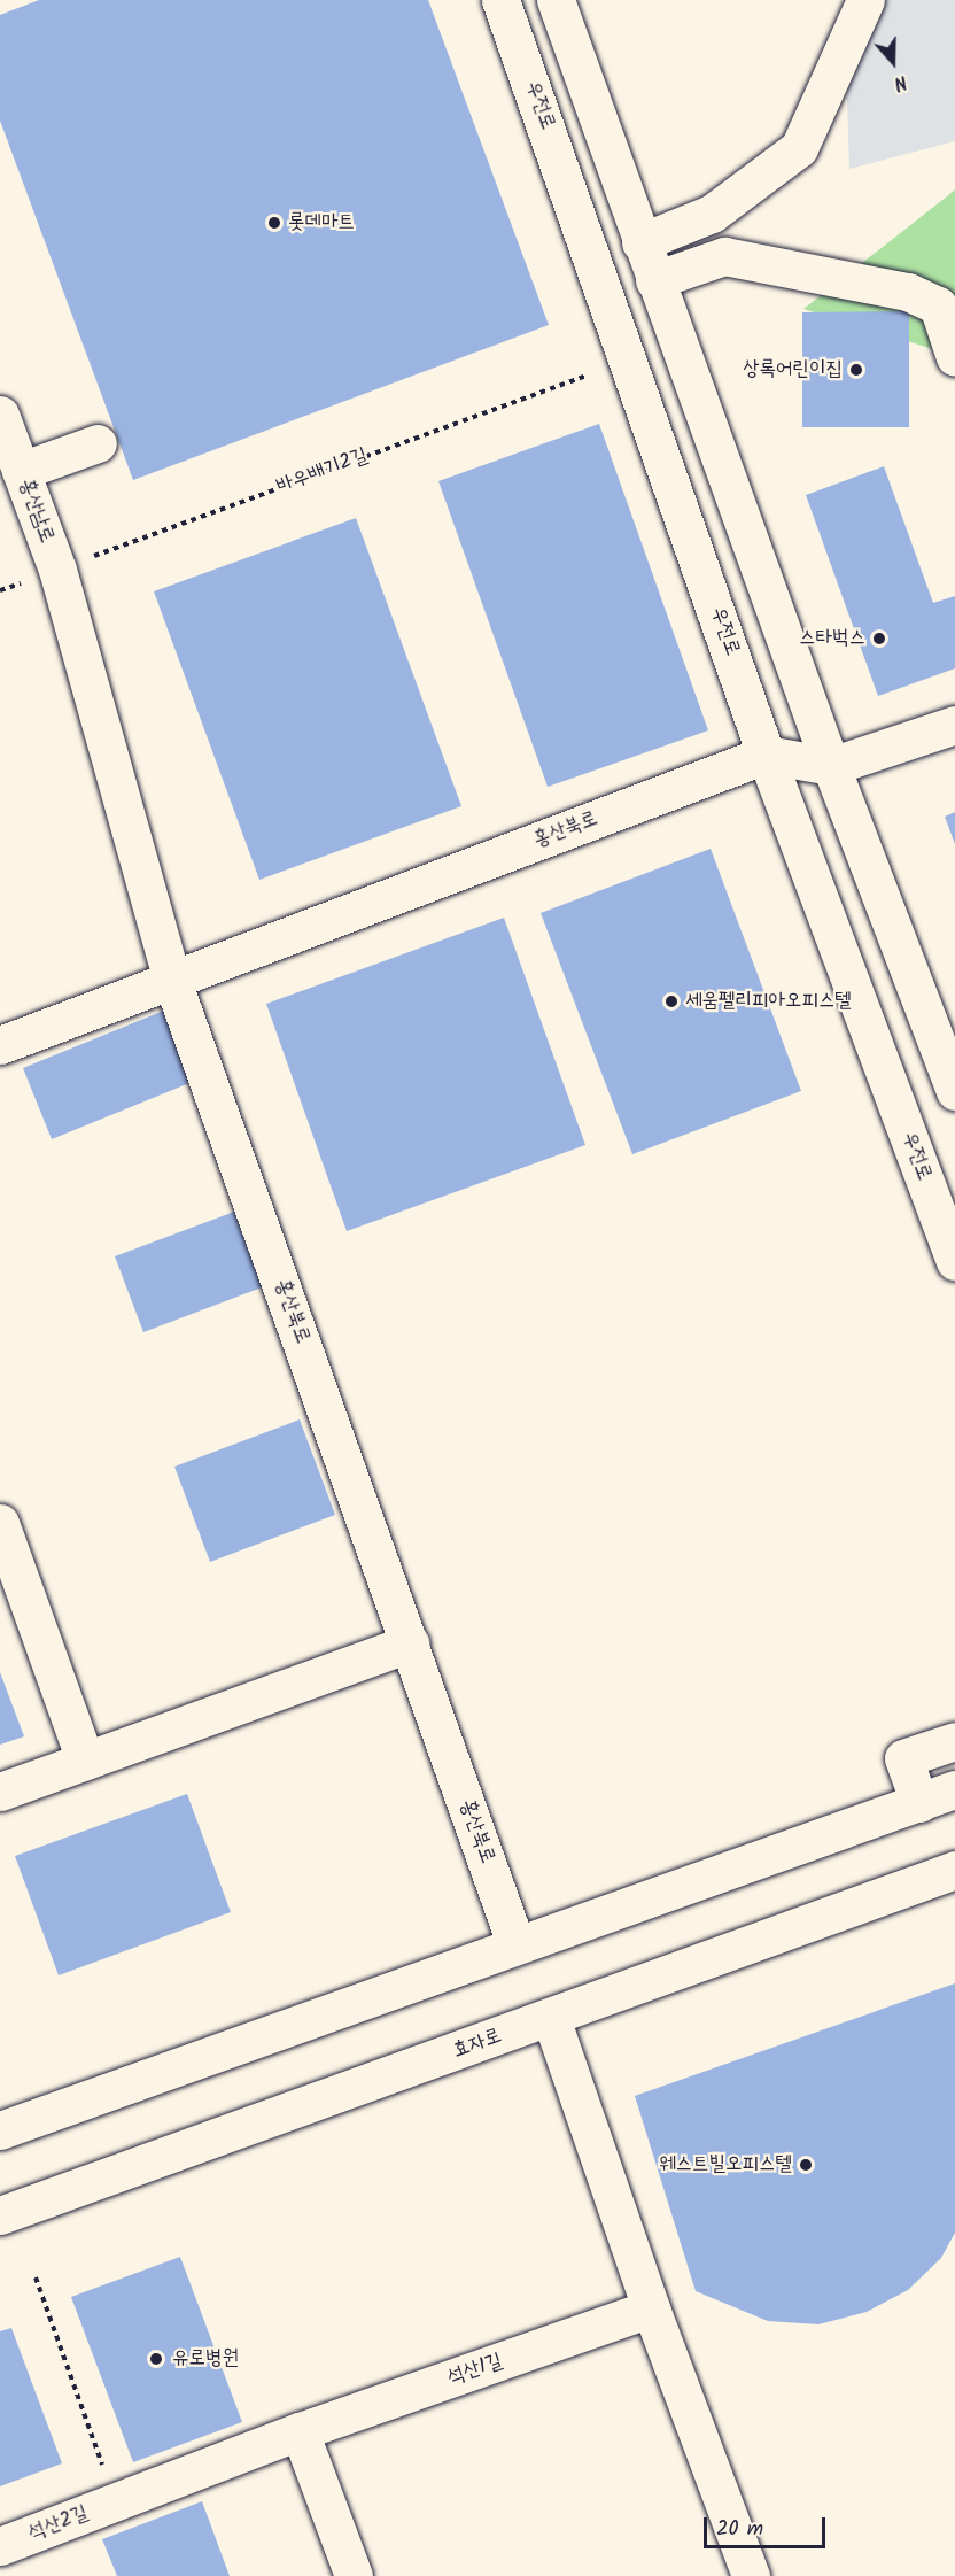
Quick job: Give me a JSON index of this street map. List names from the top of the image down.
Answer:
{
  "streets": {
    "street": [
      "우전로",
      "홍산남로",
      "홍산북로",
      "효자로",
      "석산1길",
      "석산2길"
    ],
    "path": ["바우배기2길"]
  },
  "crossings": [
    ["우전로", "홍산북로"],
    ["바우배기2길", "홍산남로"],
    ["석산1길", "석산2길"]
  ],
  "places": [
    "롯데마트",
    "상록어린이집",
    "스타벅스",
    "세움펠리피아오피스텔",
    "웨스트빌오피스텔",
    "유로병원"
  ],
  "scale_bar": "20 m",
  "north": "bottom"
}
